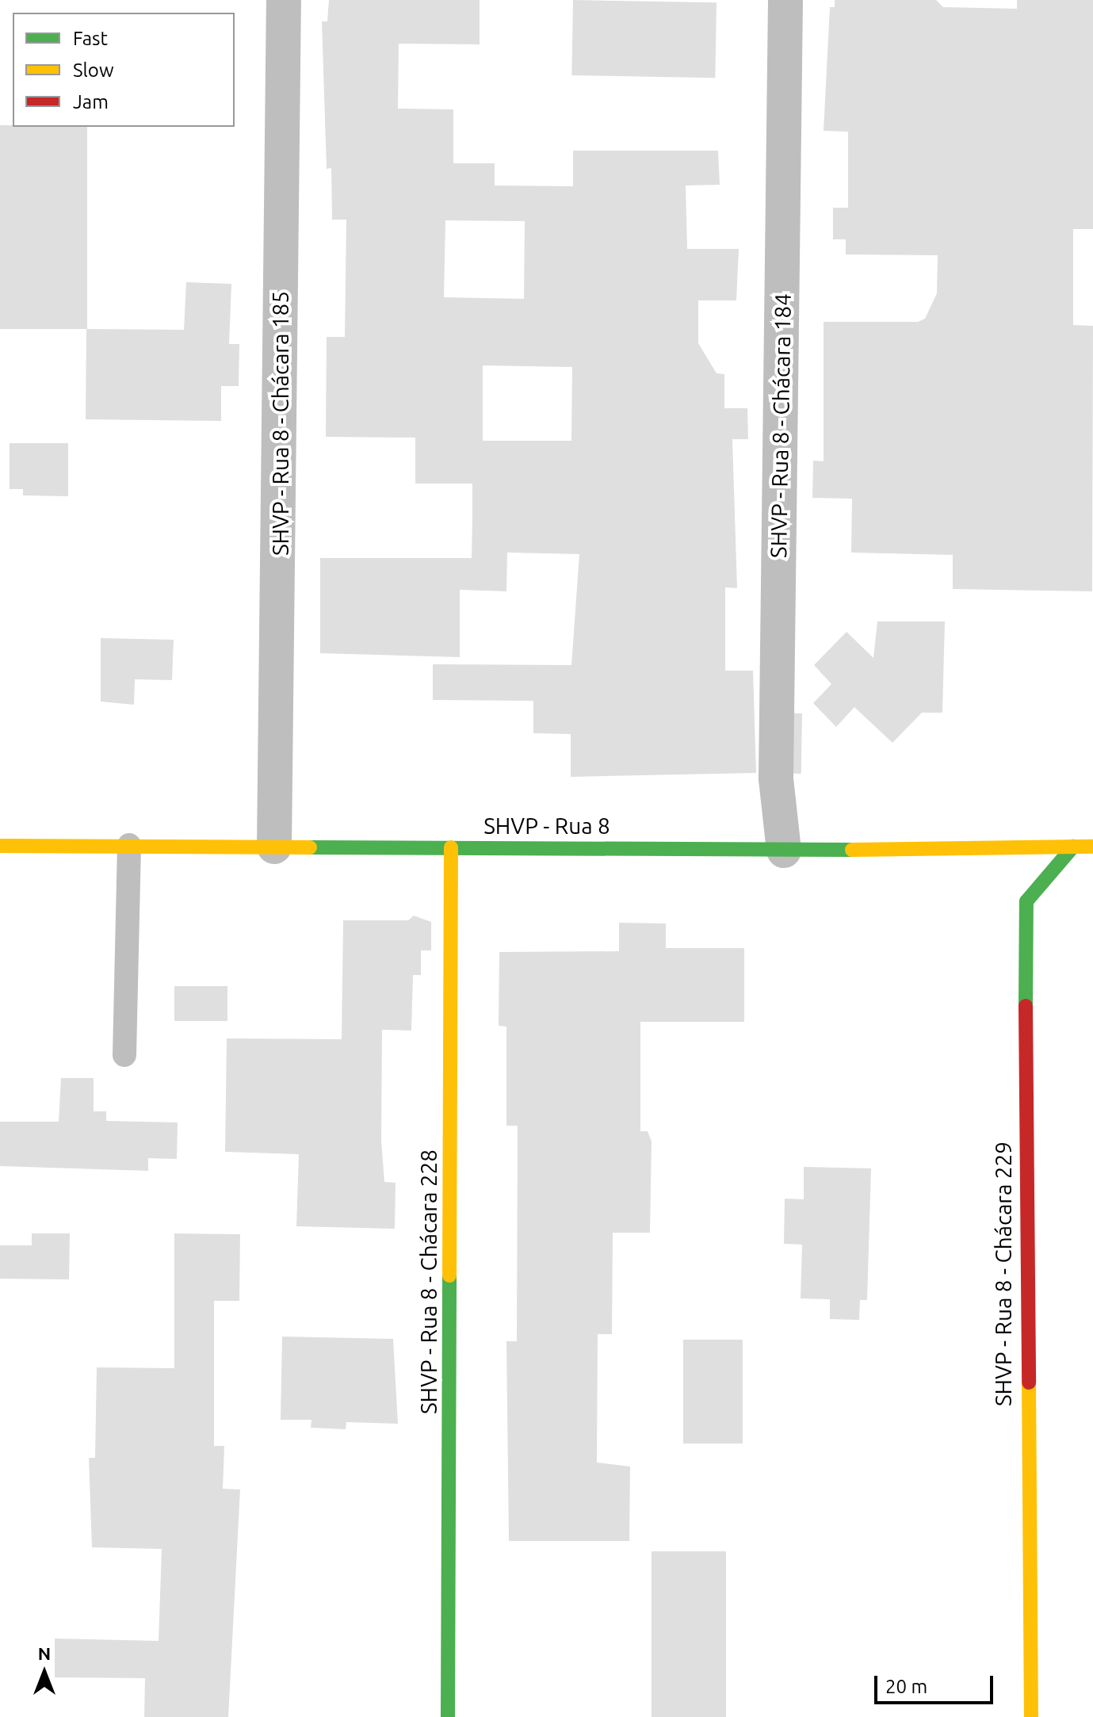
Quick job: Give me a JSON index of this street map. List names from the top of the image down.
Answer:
{
  "streets": {
    "street": [
      "SHVP - Rua 8 - Chácara 185",
      "SHVP - Rua 8 - Chácara 184",
      "SHVP - Rua 8",
      "SHVP - Rua 8 - Chácara 229",
      "SHVP - Rua 8 - Chácara 228"
    ]
  },
  "crossings": [
    ["SHVP - Rua 8 - Chácara 185", "SHVP - Rua 8"],
    ["SHVP - Rua 8 - Chácara 184", "SHVP - Rua 8"],
    ["SHVP - Rua 8", "SHVP - Rua 8 - Chácara 229"],
    ["SHVP - Rua 8", "SHVP - Rua 8 - Chácara 228"]
  ],
  "legend": ["Fast", "Slow", "Jam"],
  "scale_bar": "20 m",
  "north": "top"
}
